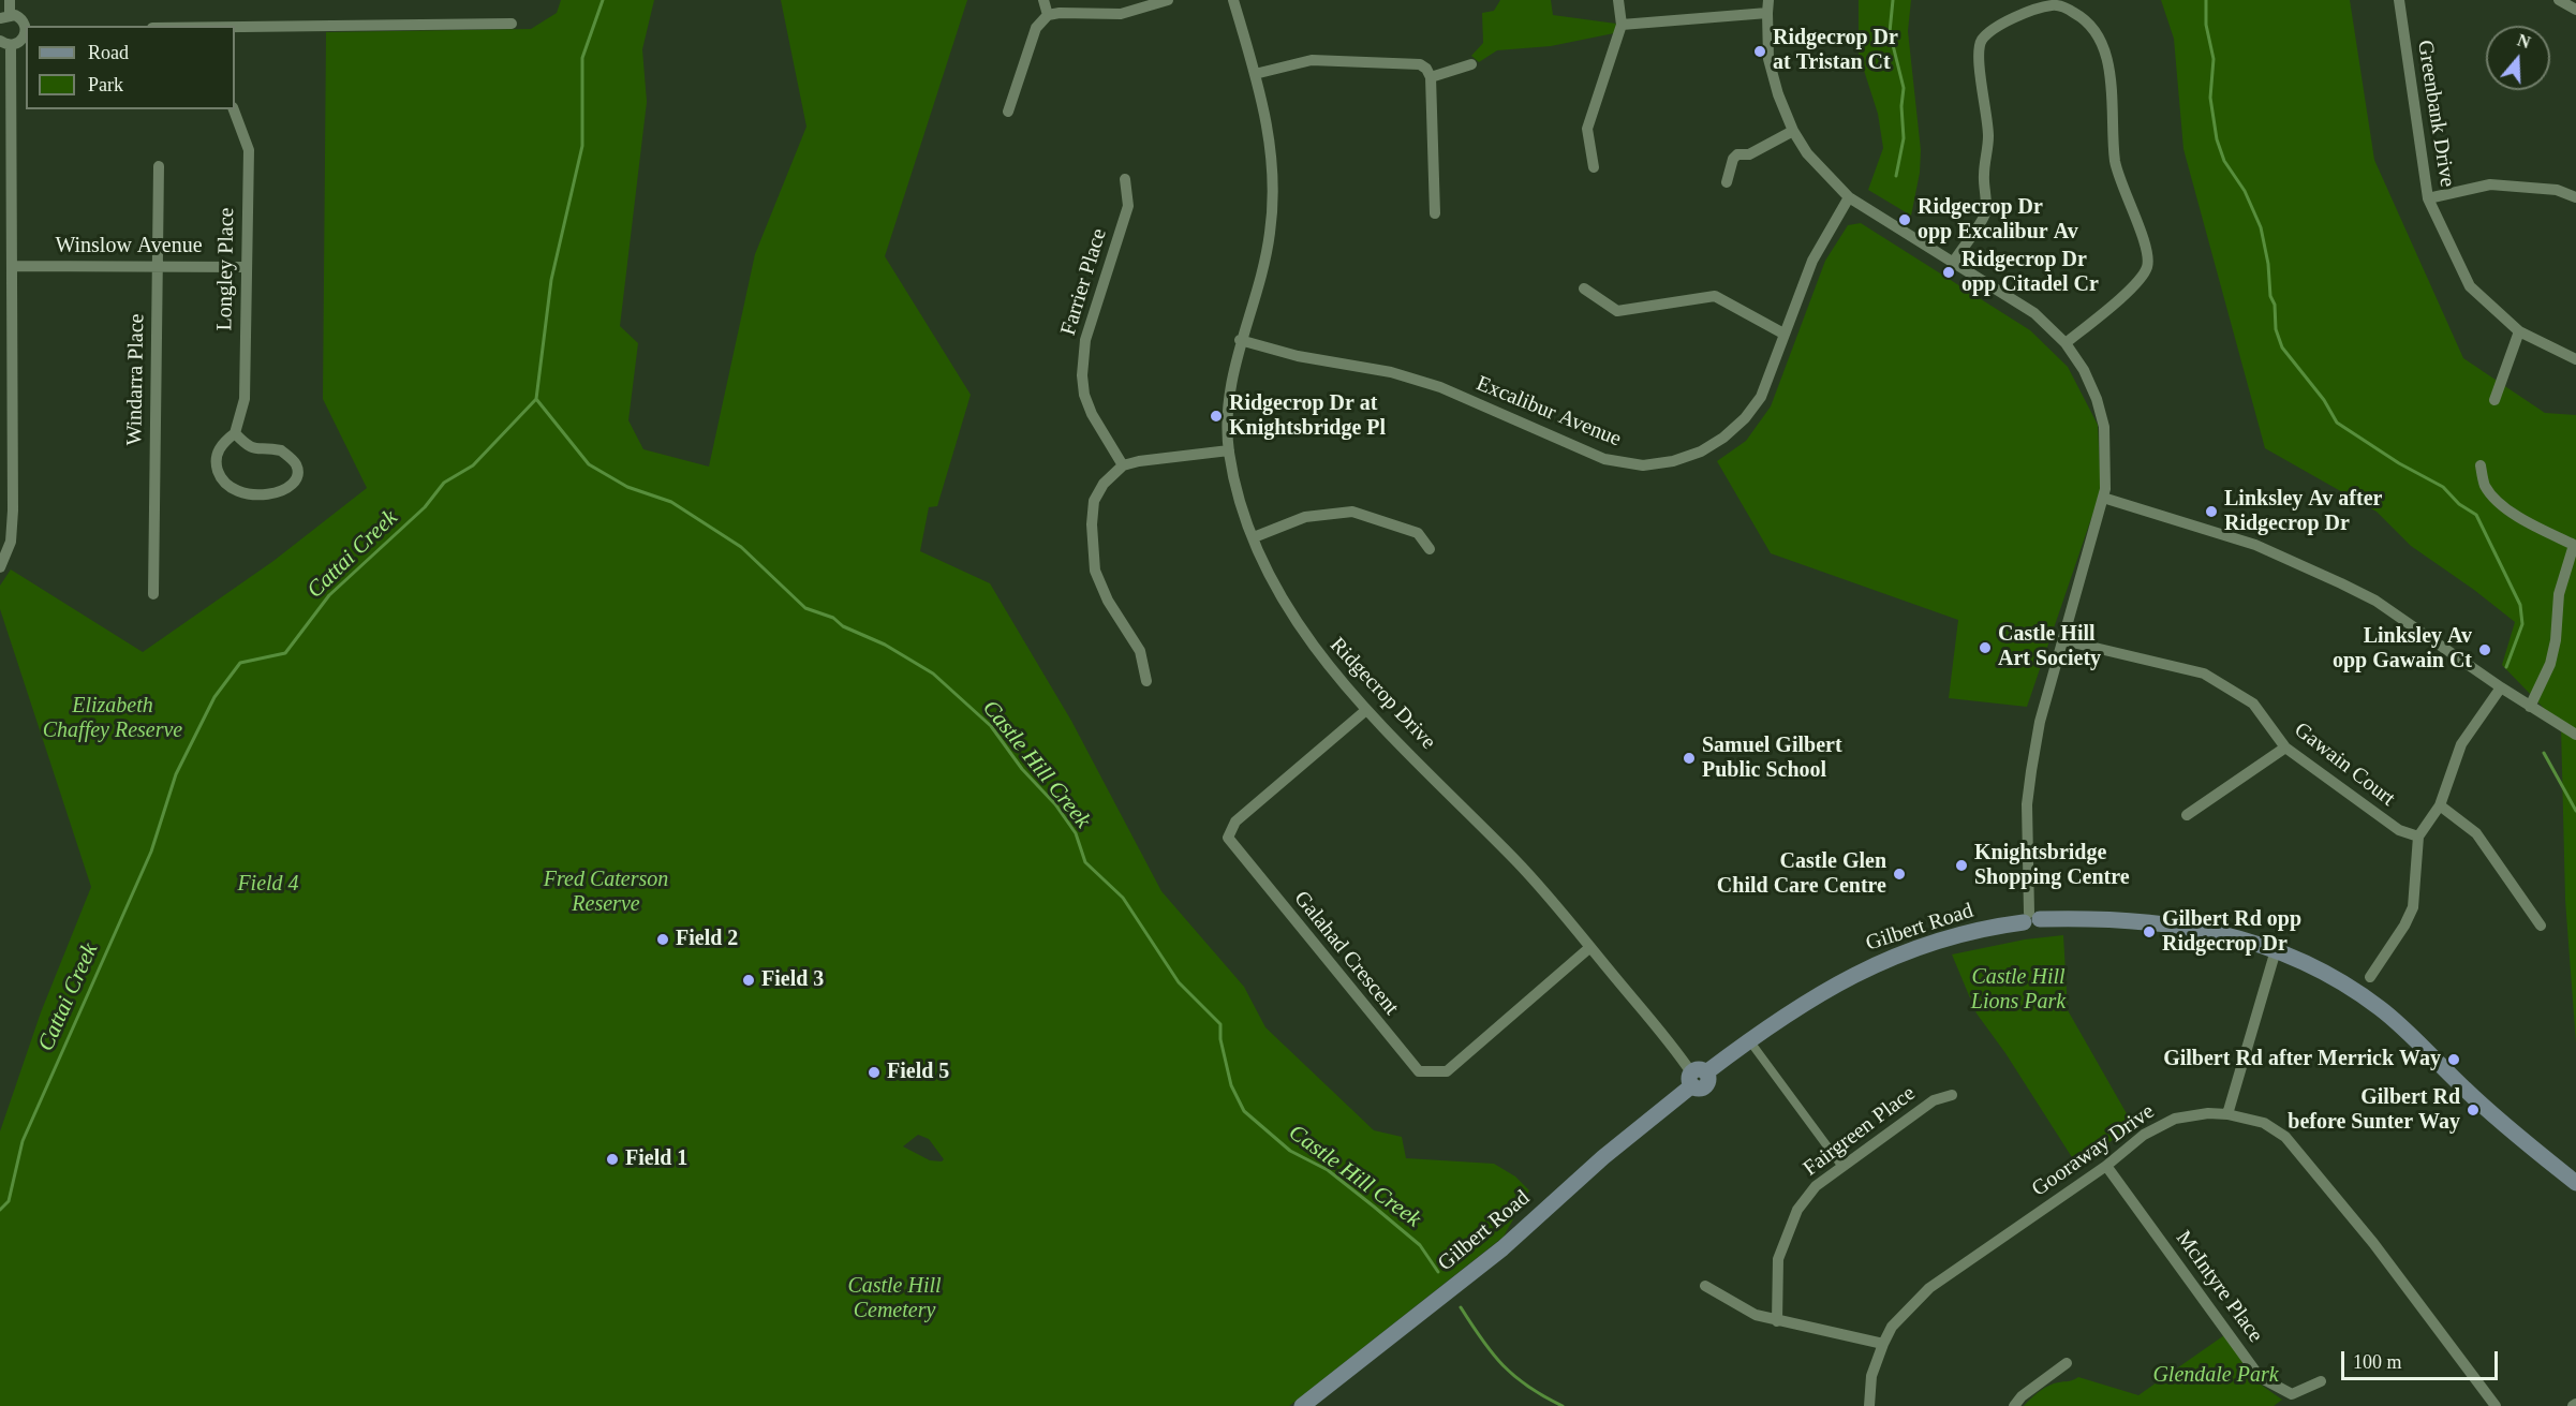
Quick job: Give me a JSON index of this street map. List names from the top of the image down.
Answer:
{
  "streets": {
    "main road": ["Gilbert Road"],
    "street": [
      "Greenbank Drive",
      "Winslow Avenue",
      "Longley Place",
      "Farrier Place",
      "Windarra Place",
      "Excalibur Avenue",
      "Ridgecrop Drive",
      "Gawain Court",
      "Galahad Crescent",
      "Fairgreen Place",
      "Gooraway Drive",
      "McIntyre Place"
    ]
  },
  "crossings": [
    ["Winslow Avenue", "Longley Place"],
    ["Winslow Avenue", "Windarra Place"],
    ["Excalibur Avenue", "Ridgecrop Drive"],
    ["Ridgecrop Drive", "Gilbert Road"],
    ["Ridgecrop Drive", "Galahad Crescent"],
    ["Gooraway Drive", "McIntyre Place"]
  ],
  "water": ["Cattai Creek", "Castle Hill Creek"],
  "parks": [
    "Elizabeth Chaffey Reserve",
    "Fred Caterson Reserve",
    "Field 4",
    "Castle Hill Lions Park",
    "Castle Hill Cemetery",
    "Glendale Park"
  ],
  "places": [
    "Ridgecrop Dr at Tristan Ct",
    "Ridgecrop Dr opp Excalibur Av",
    "Ridgecrop Dr opp Citadel Cr",
    "Ridgecrop Dr at Knightsbridge Pl",
    "Linksley Av after Ridgecrop Dr",
    "Castle Hill Art Society",
    "Linksley Av opp Gawain Ct",
    "Samuel Gilbert Public School",
    "Knightsbridge Shopping Centre",
    "Castle Glen Child Care Centre",
    "Gilbert Rd opp Ridgecrop Dr",
    "Field 2",
    "Field 3",
    "Gilbert Rd after Merrick Way",
    "Field 5",
    "Gilbert Rd before Sunter Way",
    "Field 1"
  ],
  "legend": ["Road", "Park"],
  "scale_bar": "100 m",
  "north": "top"
}
